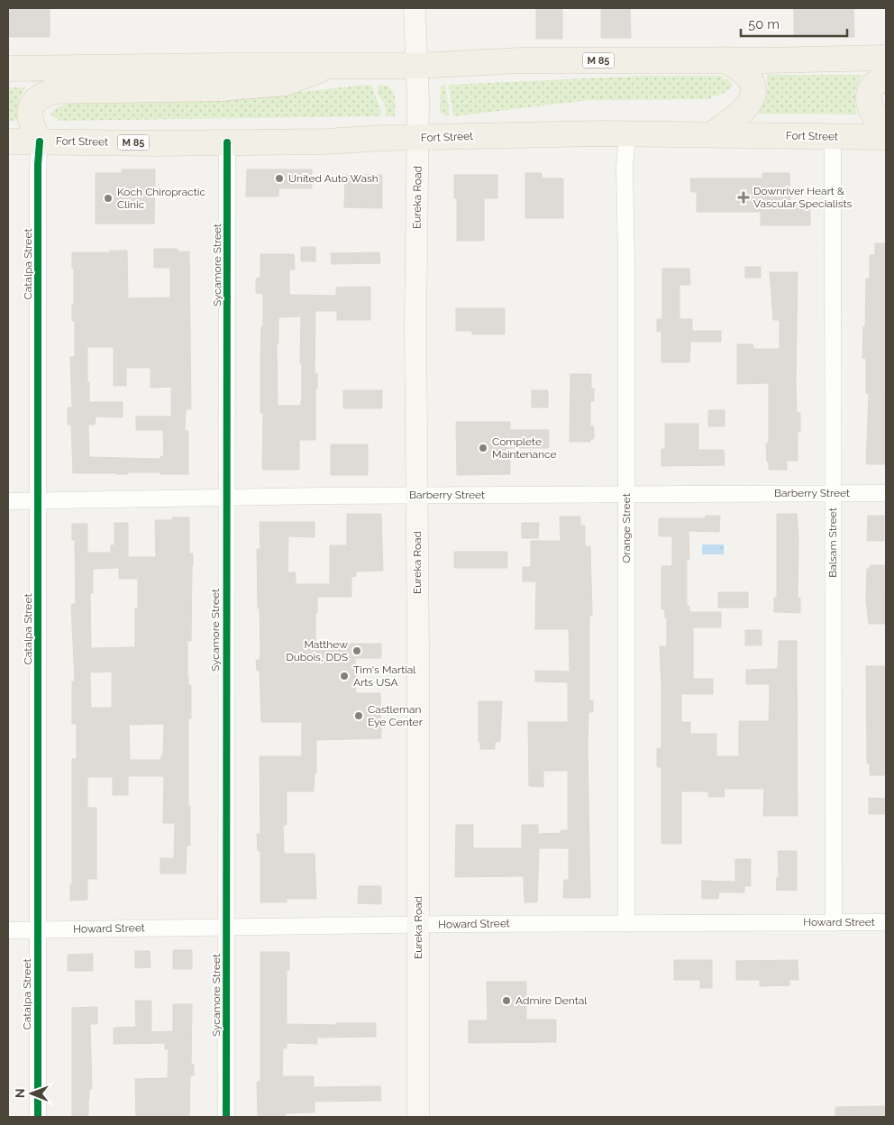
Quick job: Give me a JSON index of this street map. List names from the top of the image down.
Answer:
{
  "streets": {
    "main road": ["M 85", "Fort Street", "Eureka Road"],
    "street": [
      "Catalpa Street",
      "Sycamore Street",
      "Barberry Street",
      "Orange Street",
      "Balsam Street",
      "Howard Street"
    ]
  },
  "crossings": [
    ["M 85", "Eureka Road"],
    ["Fort Street", "Eureka Road"],
    ["Fort Street", "Catalpa Street"],
    ["Fort Street", "Sycamore Street"],
    ["Fort Street", "Orange Street"],
    ["Fort Street", "Balsam Street"],
    ["Eureka Road", "Barberry Street"],
    ["Eureka Road", "Howard Street"],
    ["Catalpa Street", "Barberry Street"],
    ["Catalpa Street", "Howard Street"],
    ["Sycamore Street", "Barberry Street"],
    ["Sycamore Street", "Howard Street"],
    ["Barberry Street", "Orange Street"],
    ["Barberry Street", "Balsam Street"],
    ["Orange Street", "Howard Street"],
    ["Balsam Street", "Howard Street"]
  ],
  "places": {
    "other": [
      "United Auto Wash",
      "Koch Chiropractic Clinic",
      "Complete Maintenance",
      "Matthew Dubois, DDS",
      "Tim's Martial Arts USA",
      "Castleman Eye Center",
      "Admire Dental"
    ],
    "health": ["Downriver Heart & Vascular Specialists"]
  },
  "scale_bar": "50 m",
  "north": "left"
}
